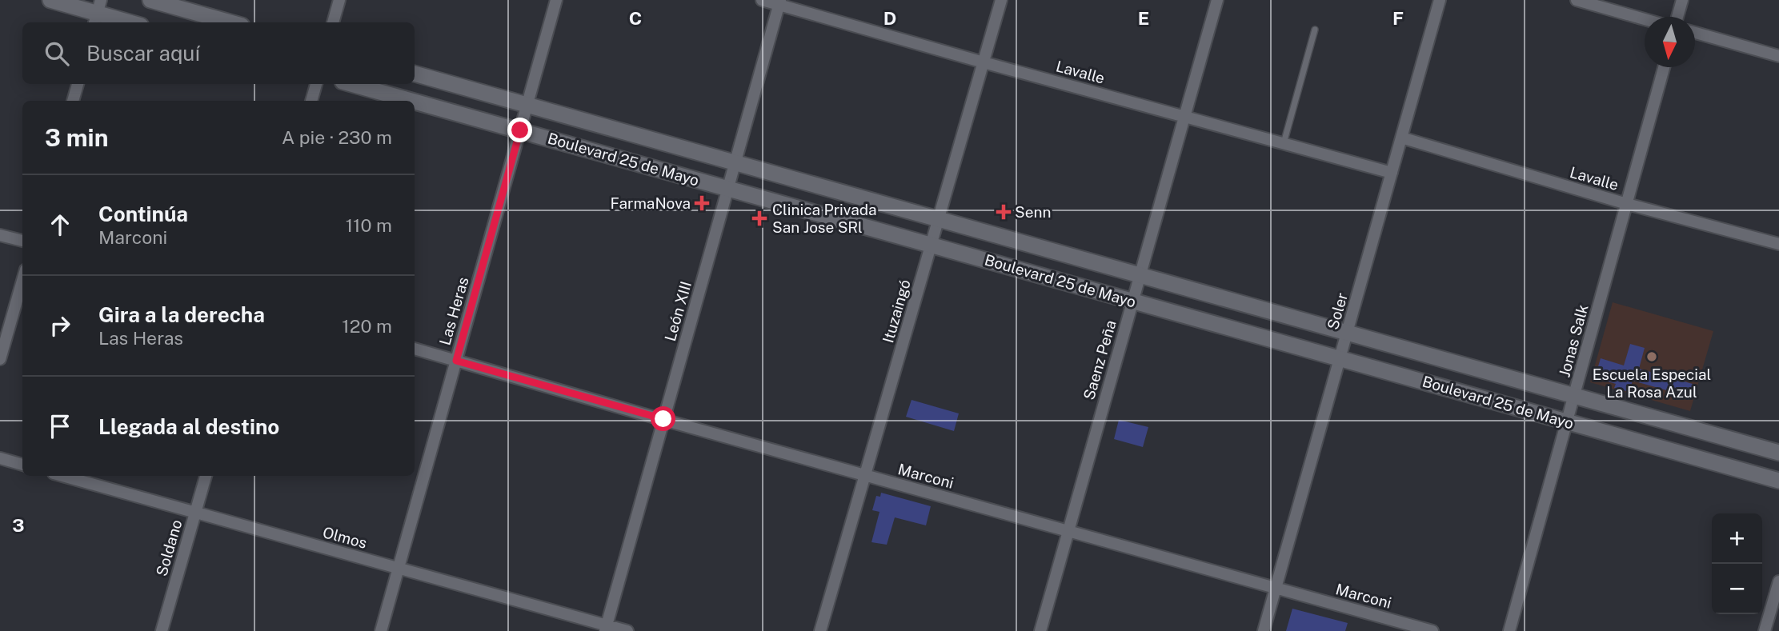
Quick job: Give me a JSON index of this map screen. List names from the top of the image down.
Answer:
{
  "streets": {
    "street": [
      "Lavalle",
      "Boulevard 25 de Mayo",
      "Las Heras",
      "León XIII",
      "Ituzaingó",
      "Soler",
      "Jonas Salk",
      "Saenz Peña",
      "Marconi",
      "Olmos",
      "Soldano"
    ]
  },
  "crossings": [
    ["Lavalle", "León XIII"],
    ["Lavalle", "Ituzaingó"],
    ["Lavalle", "Soler"],
    ["Lavalle", "Jonas Salk"],
    ["Lavalle", "Saenz Peña"],
    ["Boulevard 25 de Mayo", "Las Heras"],
    ["Boulevard 25 de Mayo", "León XIII"],
    ["Boulevard 25 de Mayo", "Ituzaingó"],
    ["Boulevard 25 de Mayo", "Soler"],
    ["Boulevard 25 de Mayo", "Jonas Salk"],
    ["Boulevard 25 de Mayo", "Saenz Peña"],
    ["Las Heras", "Marconi"],
    ["Las Heras", "Olmos"],
    ["León XIII", "Marconi"],
    ["León XIII", "Olmos"],
    ["Ituzaingó", "Marconi"],
    ["Soler", "Marconi"],
    ["Saenz Peña", "Marconi"],
    ["Olmos", "Soldano"]
  ],
  "places": {
    "health": ["FarmaNova", "Senn", "Clinica Privada San Jose SRl"],
    "other": ["Escuela Especial La Rosa Azul"]
  },
  "north": "bottom",
  "page": {
    "search": "Buscar aquí",
    "heading": ["3 min", "A pie · 230 m"],
    "list": [
      ["Continúa", "Marconi", "110 m"],
      ["Gira a la derecha", "Las Heras", "120 m"],
      "Llegada al destino"
    ],
    "map_buttons": ["+", "−"]
  },
  "grid": {
    "columns": [
      "C",
      "D",
      "E",
      "F"
    ],
    "rows": ["3"]
  }
}
